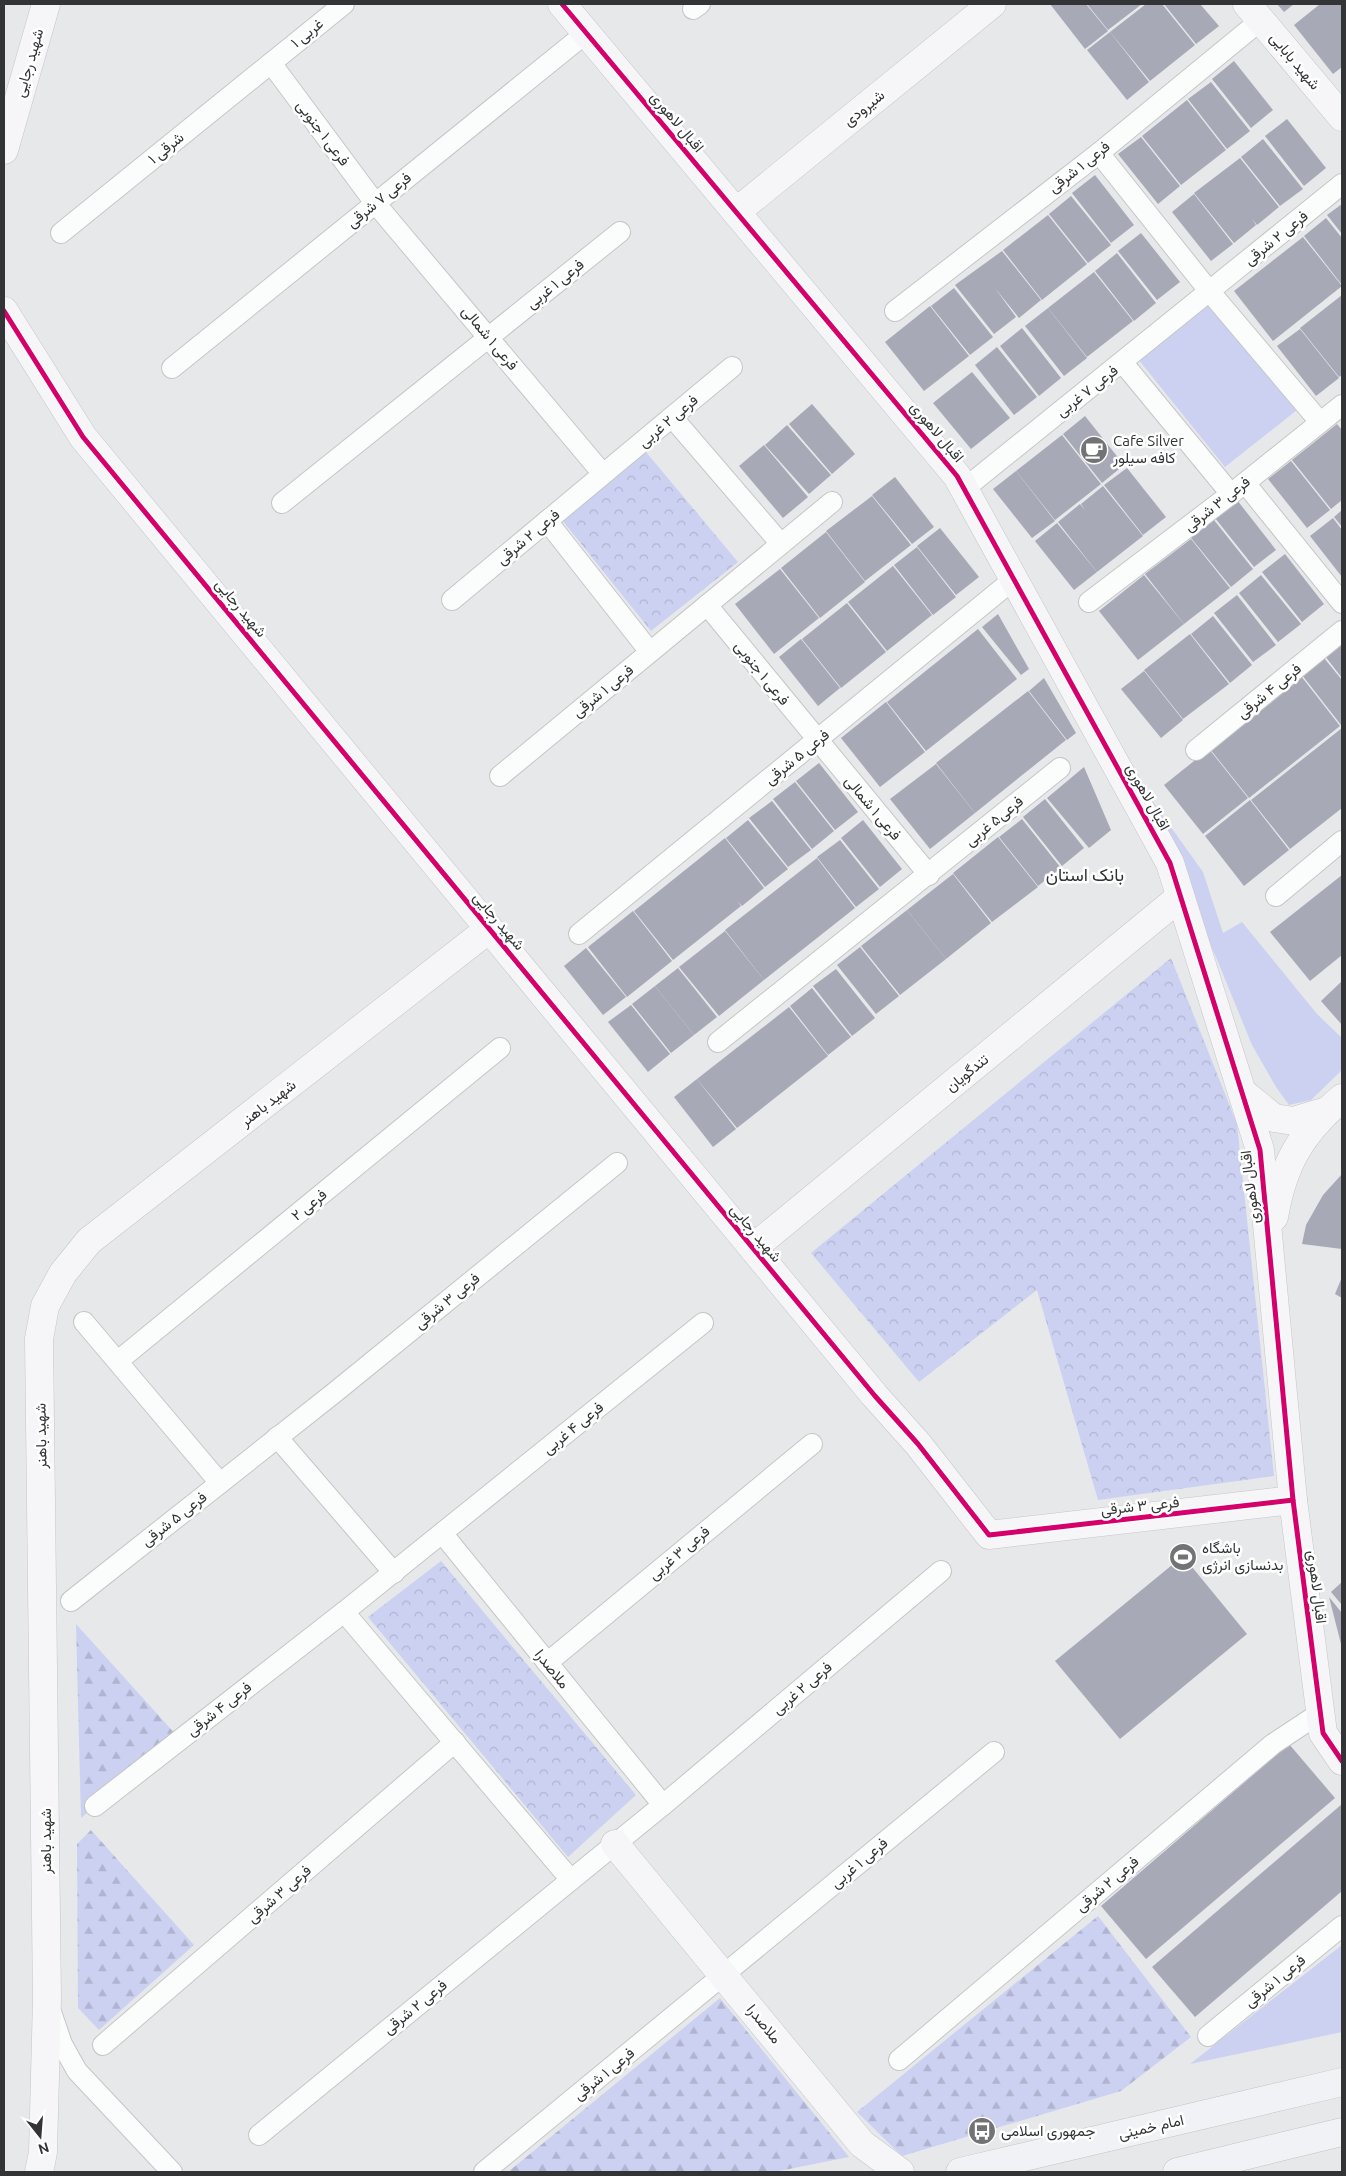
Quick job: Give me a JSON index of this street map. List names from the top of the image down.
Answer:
{
  "streets": {
    "main road": ["امام خمینی"],
    "street": [
      "۱ غربی",
      "شهید بابایی",
      "شهید رجایی",
      "شیرودی",
      "اقبال لاهوری",
      "فرعی ۱ جنوبی",
      "۱ شرقی",
      "فرعی ۱ شرقی",
      "فرعی ۷ شرقی",
      "فرعی ۲ شرقی",
      "فرعی ۱ غربی",
      "فرعی ۱ شمالی",
      "فرعی ۷ غربی",
      "فرعی ۲ غربی",
      "فرعی ۳ شرقی",
      "فرعی ۴ شرقی",
      "فرعی ۵ شرقی",
      "فرعی۵ غربی",
      "تندگویان",
      "شهید باهنر",
      "فرعی ۲",
      "فرعی ۴ غربی",
      "فرعی ۳ غربی",
      "ملاصدرا"
    ]
  },
  "crossings": [
    ["۱ غربی", "فرعی ۱ جنوبی"],
    ["۱ غربی", "۱ شرقی"],
    ["شهید بابایی", "فرعی ۱ شرقی"],
    ["شهید رجایی", "فرعی ۳ شرقی"],
    ["شهید رجایی", "تندگویان"],
    ["شهید رجایی", "شهید باهنر"],
    ["شیرودی", "اقبال لاهوری"],
    ["اقبال لاهوری", "فرعی ۷ شرقی"],
    ["اقبال لاهوری", "فرعی ۲ شرقی"],
    ["اقبال لاهوری", "فرعی ۷ غربی"],
    ["اقبال لاهوری", "فرعی ۳ شرقی"],
    ["اقبال لاهوری", "فرعی ۵ شرقی"],
    ["اقبال لاهوری", "تندگویان"],
    ["فرعی ۱ جنوبی", "۱ شرقی"],
    ["فرعی ۱ جنوبی", "فرعی ۱ شرقی"],
    ["فرعی ۱ جنوبی", "فرعی ۷ شرقی"],
    ["فرعی ۱ جنوبی", "فرعی ۱ شمالی"],
    ["فرعی ۱ جنوبی", "فرعی ۵ شرقی"],
    ["فرعی ۱ شرقی", "فرعی ۱ غربی"],
    ["فرعی ۱ شرقی", "ملاصدرا"],
    ["فرعی ۷ شرقی", "فرعی ۱ شمالی"],
    ["فرعی ۲ شرقی", "فرعی ۱ شمالی"],
    ["فرعی ۲ شرقی", "فرعی ۷ غربی"],
    ["فرعی ۲ شرقی", "فرعی ۲ غربی"],
    ["فرعی ۱ غربی", "فرعی ۱ شمالی"],
    ["فرعی ۱ غربی", "ملاصدرا"],
    ["فرعی ۱ شمالی", "فرعی ۲ غربی"],
    ["فرعی ۱ شمالی", "فرعی ۵ شرقی"],
    ["فرعی ۱ شمالی", "فرعی۵ غربی"],
    ["فرعی ۲ غربی", "ملاصدرا"],
    ["فرعی ۳ شرقی", "فرعی ۵ شرقی"],
    ["فرعی ۴ غربی", "ملاصدرا"],
    ["فرعی ۳ غربی", "ملاصدرا"]
  ],
  "districts": ["بانک استان"],
  "places": {
    "cafe": ["Cafe Silver کافه سیلور"],
    "sports": ["باشگاه بدنسازی انرژی"],
    "bus stop": ["جمهوری اسلامی"]
  },
  "north": "bottom"
}
